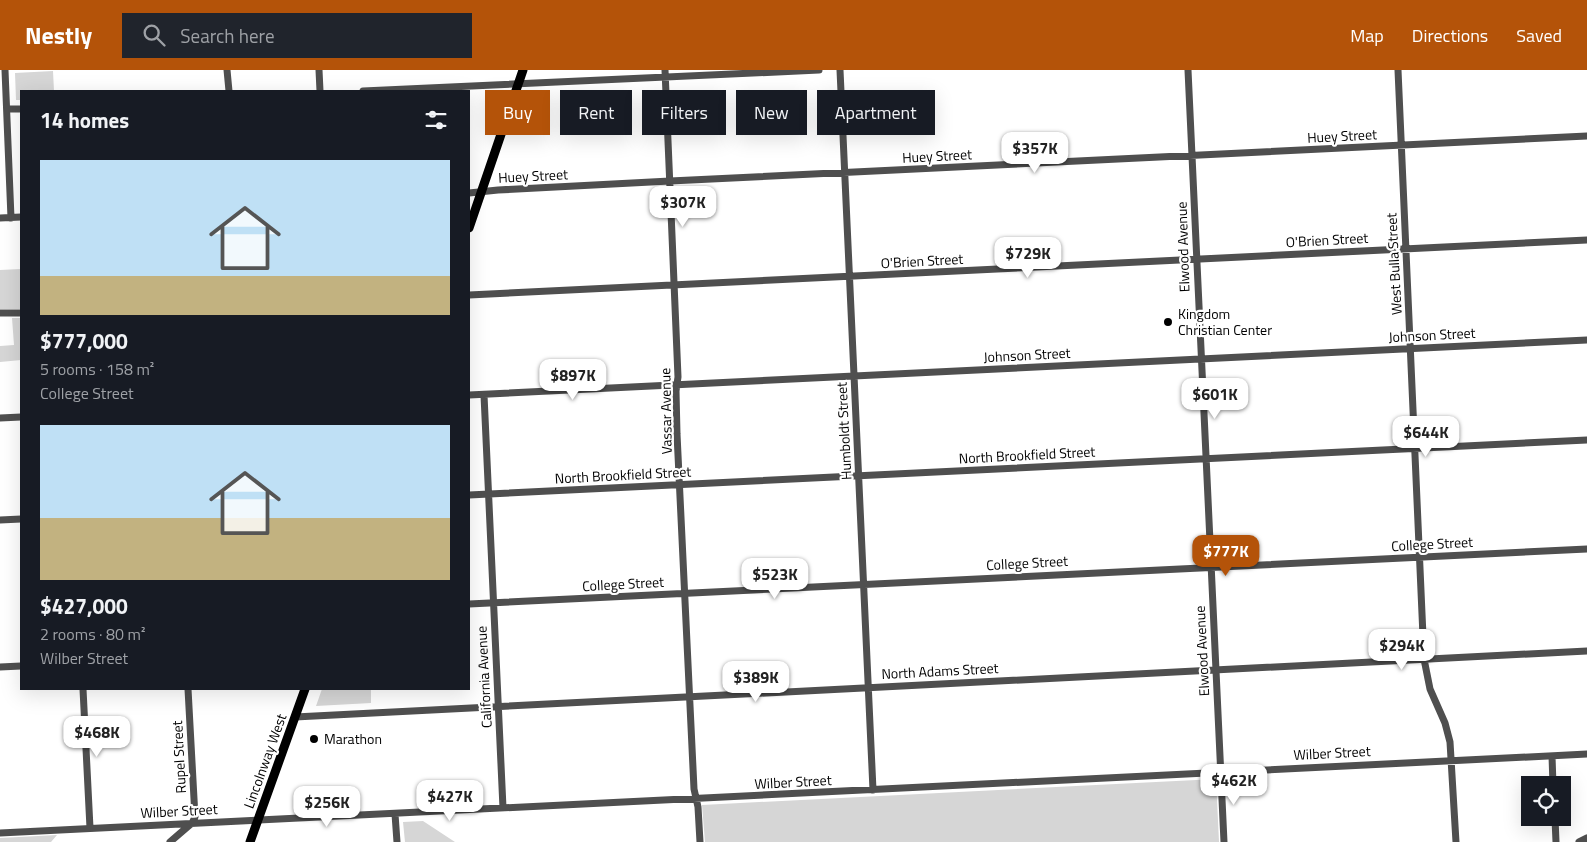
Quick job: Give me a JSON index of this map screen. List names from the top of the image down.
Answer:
{
  "streets": {
    "main road": ["Lincolnway West"],
    "street": [
      "Huey Street",
      "O'Brien Street",
      "Elwood Avenue",
      "West Bulla Street",
      "Johnson Street",
      "Vassar Avenue",
      "Humboldt Street",
      "North Brookfield Street",
      "College Street",
      "North Adams Street",
      "California Avenue",
      "Wilber Street",
      "Rupel Street"
    ]
  },
  "crossings": [
    ["Huey Street", "Elwood Avenue"],
    ["Huey Street", "West Bulla Street"],
    ["Huey Street", "Vassar Avenue"],
    ["Huey Street", "Humboldt Street"],
    ["O'Brien Street", "Elwood Avenue"],
    ["O'Brien Street", "West Bulla Street"],
    ["O'Brien Street", "Vassar Avenue"],
    ["O'Brien Street", "Humboldt Street"],
    ["Elwood Avenue", "Johnson Street"],
    ["Elwood Avenue", "North Brookfield Street"],
    ["Elwood Avenue", "College Street"],
    ["Elwood Avenue", "North Adams Street"],
    ["Elwood Avenue", "Wilber Street"],
    ["West Bulla Street", "Johnson Street"],
    ["West Bulla Street", "North Brookfield Street"],
    ["West Bulla Street", "College Street"],
    ["West Bulla Street", "North Adams Street"],
    ["West Bulla Street", "Wilber Street"],
    ["Johnson Street", "Vassar Avenue"],
    ["Johnson Street", "Humboldt Street"],
    ["Johnson Street", "California Avenue"],
    ["Vassar Avenue", "North Brookfield Street"],
    ["Vassar Avenue", "College Street"],
    ["Vassar Avenue", "North Adams Street"],
    ["Vassar Avenue", "Wilber Street"],
    ["Humboldt Street", "North Brookfield Street"],
    ["Humboldt Street", "College Street"],
    ["Humboldt Street", "North Adams Street"],
    ["Humboldt Street", "Wilber Street"],
    ["North Brookfield Street", "California Avenue"],
    ["College Street", "California Avenue"],
    ["North Adams Street", "California Avenue"],
    ["North Adams Street", "Lincolnway West"],
    ["California Avenue", "Wilber Street"],
    ["Wilber Street", "Rupel Street"],
    ["Wilber Street", "Lincolnway West"]
  ],
  "places": ["Kingdom Christian Center", "Marathon"],
  "page": {
    "header": "Nestly",
    "search": "Search here",
    "nav": ["Map", "Directions", "Saved"],
    "chip": [
      "Buy",
      "Rent",
      "Filters",
      "New",
      "Apartment"
    ],
    "heading": "14 homes",
    "price": [
      "$357K",
      "$307K",
      "$729K",
      "$897K",
      "$601K",
      "$644K",
      "$777K",
      "$523K",
      "$294K",
      "$389K",
      "$468K",
      "$462K",
      "$427K",
      "$256K"
    ],
    "list": [
      {
        "name": "$777,000",
        "note": "5 rooms · 158 m² · College Street"
      },
      {
        "name": "$427,000",
        "note": "2 rooms · 80 m² · Wilber Street"
      }
    ]
  }
}
